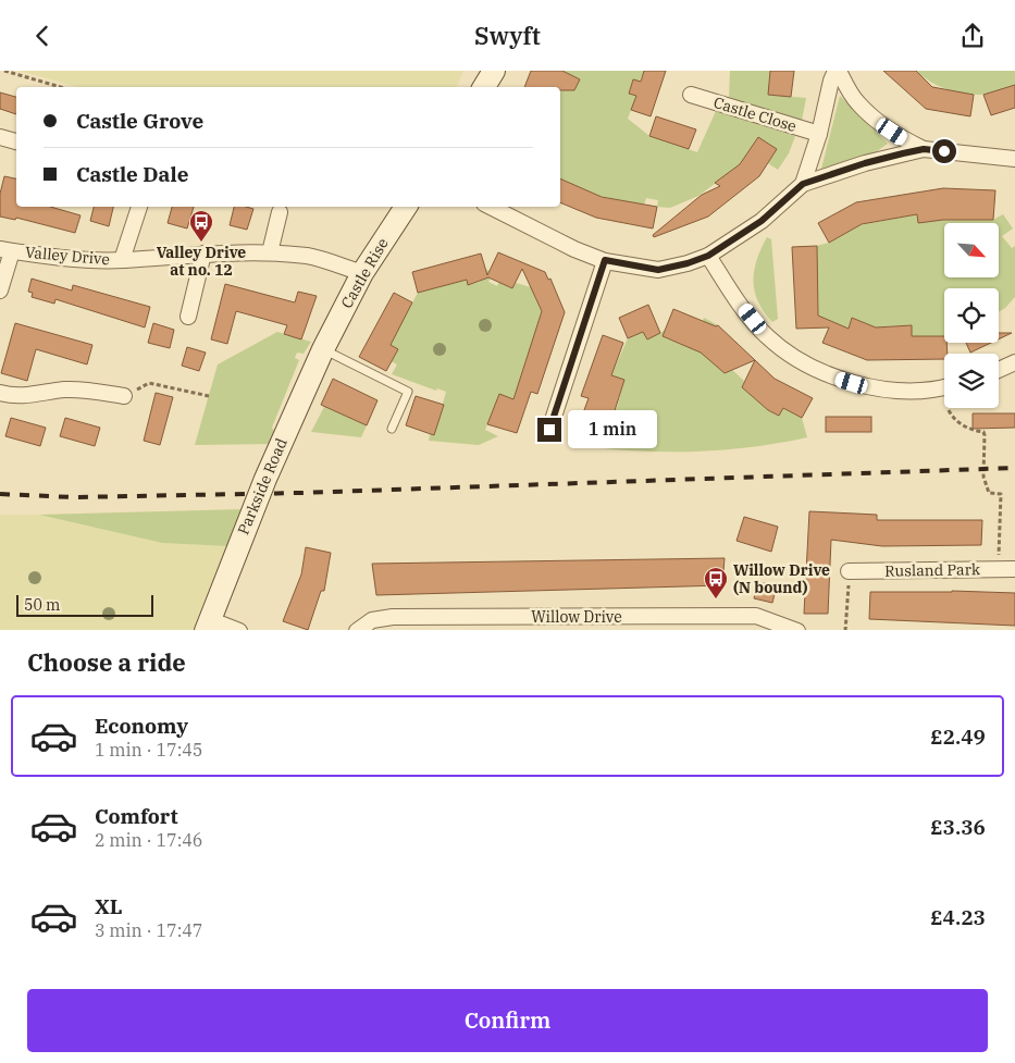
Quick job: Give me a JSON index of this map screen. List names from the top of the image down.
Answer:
{
  "streets": {
    "street": [
      "Castle Close",
      "Valley Drive",
      "Castle Rise",
      "Parkside Road",
      "Rusland Park",
      "Willow Drive"
    ]
  },
  "crossings": [
    ["Valley Drive", "Castle Rise"],
    ["Castle Rise", "Parkside Road"]
  ],
  "places": {
    "bus stop": ["Valley Drive at no. 12", "Willow Drive (N bound)"]
  },
  "scale_bar": "50 m",
  "north": "bottom right",
  "page": {
    "header": "Swyft",
    "banner": ["Castle Grove", "Castle Dale"],
    "bubble": "1 min",
    "scale": "50 m",
    "heading": "Choose a ride",
    "list": [
      {
        "name": "Economy",
        "note": "1 min · 17:45",
        "value": "£2.49"
      },
      {
        "name": "Comfort",
        "note": "2 min · 17:46",
        "value": "£3.36"
      },
      {
        "name": "XL",
        "note": "3 min · 17:47",
        "value": "£4.23"
      }
    ],
    "buttons": "Confirm"
  }
}
